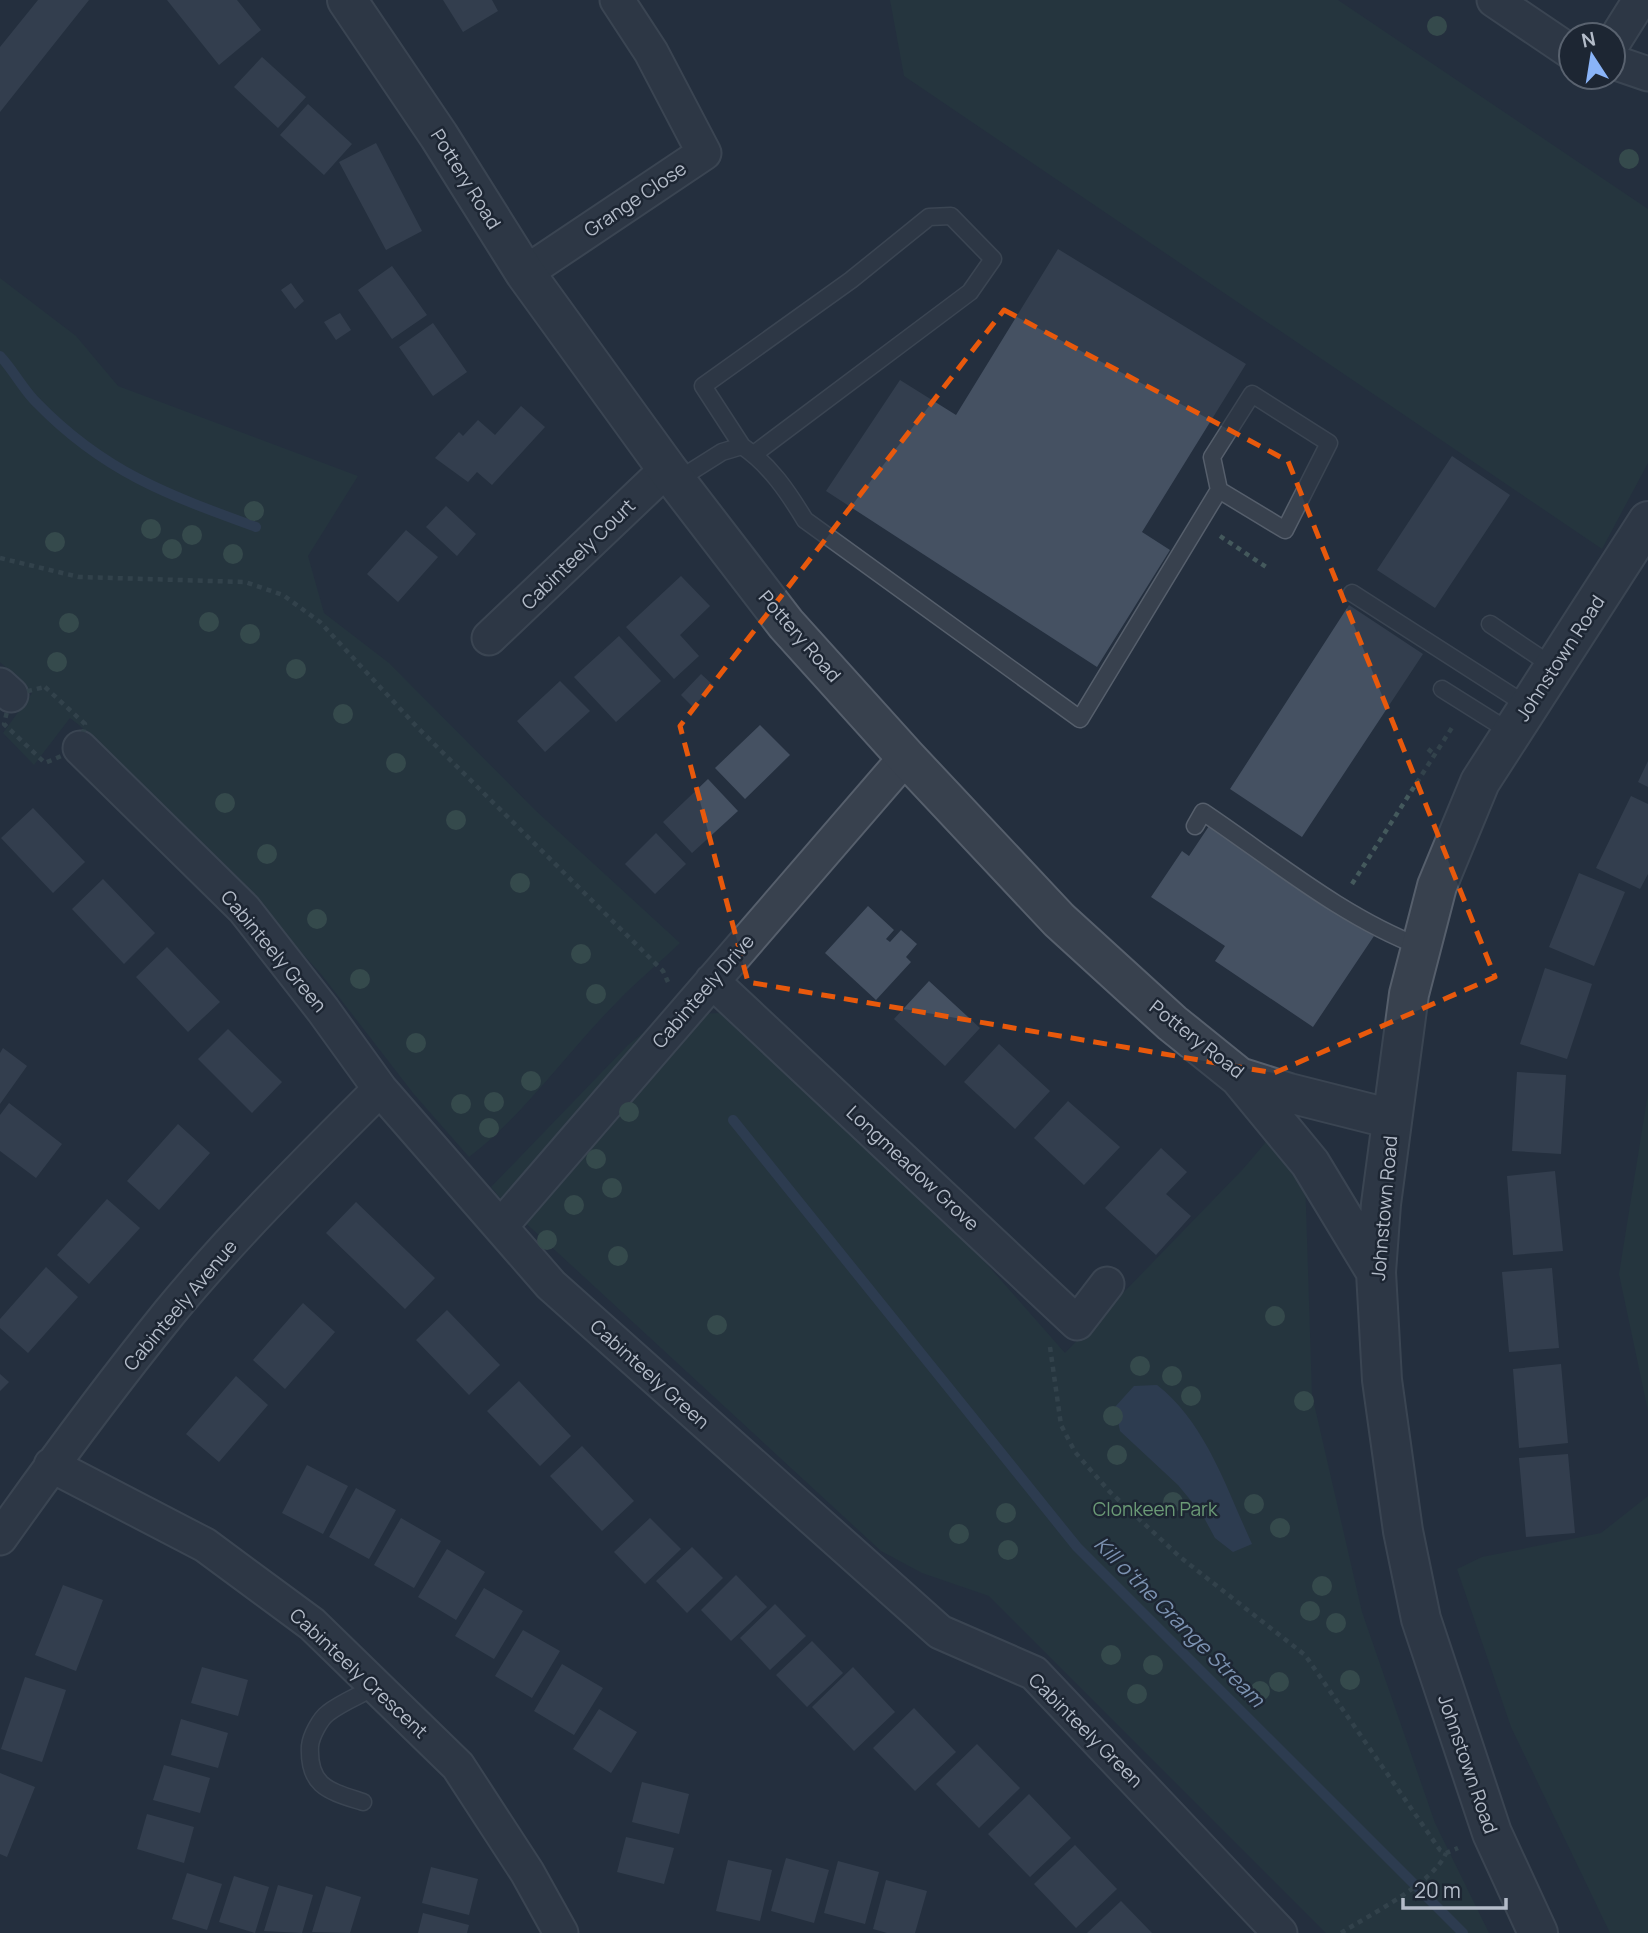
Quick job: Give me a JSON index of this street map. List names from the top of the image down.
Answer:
{
  "streets": {
    "street": [
      "Pottery Road",
      "Grange Close",
      "Cabinteely Court",
      "Johnstown Road",
      "Cabinteely Green",
      "Cabinteely Drive",
      "Longmeadow Grove",
      "Cabinteely Avenue",
      "Cabinteely Crescent"
    ]
  },
  "crossings": [
    ["Pottery Road", "Grange Close"],
    ["Pottery Road", "Cabinteely Court"],
    ["Pottery Road", "Johnstown Road"],
    ["Pottery Road", "Cabinteely Drive"],
    ["Cabinteely Green", "Cabinteely Drive"],
    ["Cabinteely Green", "Cabinteely Avenue"],
    ["Cabinteely Drive", "Longmeadow Grove"],
    ["Cabinteely Avenue", "Cabinteely Crescent"]
  ],
  "water": ["Kill o'the Grange Stream"],
  "parks": ["Clonkeen Park"],
  "scale_bar": "20 m",
  "north": "top"
}
